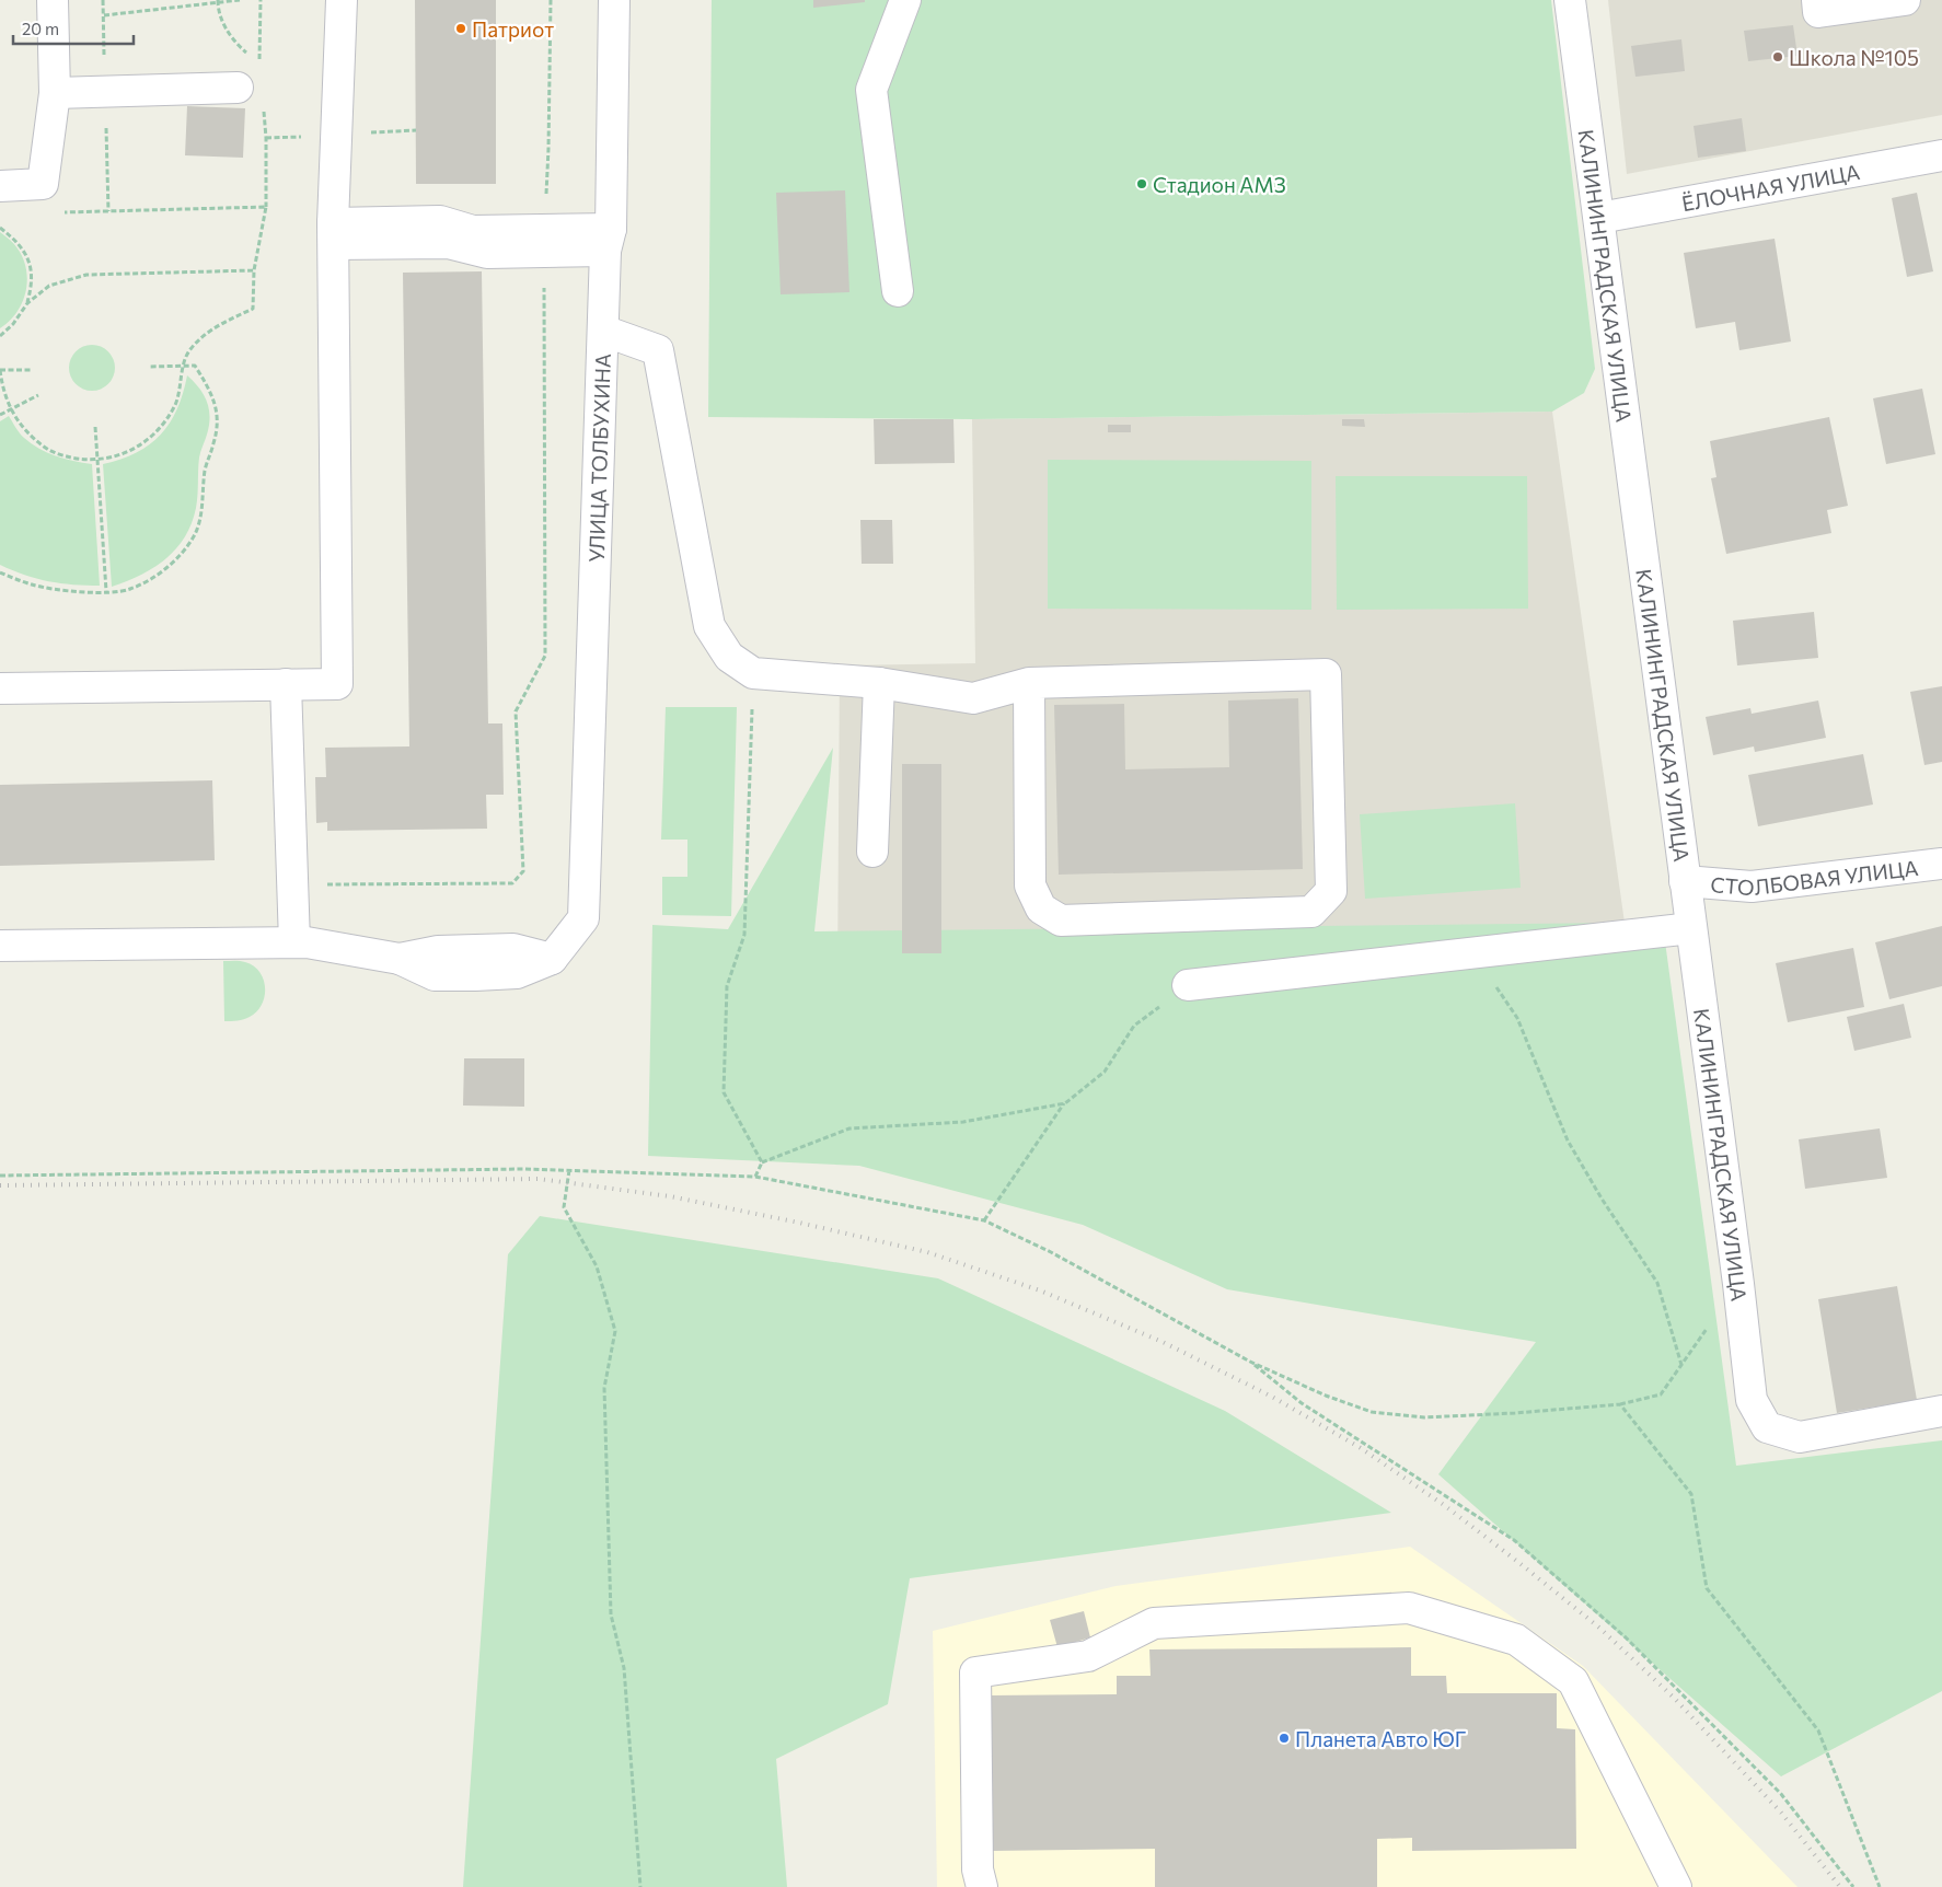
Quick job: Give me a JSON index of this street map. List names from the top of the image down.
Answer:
{
  "streets": {
    "street": [
      "ЁЛОЧНАЯ УЛИЦА",
      "КАЛИНИНГРАДСКАЯ УЛИЦА",
      "УЛИЦА ТОЛБУХИНА",
      "СТОЛБОВАЯ УЛИЦА"
    ]
  },
  "crossings": [
    ["ЁЛОЧНАЯ УЛИЦА", "КАЛИНИНГРАДСКАЯ УЛИЦА"],
    ["КАЛИНИНГРАДСКАЯ УЛИЦА", "СТОЛБОВАЯ УЛИЦА"]
  ],
  "places": [
    "Патриот",
    "Школа №105",
    "Стадион АМЗ",
    "Планета Авто ЮГ"
  ],
  "scale_bar": "20 m"
}
